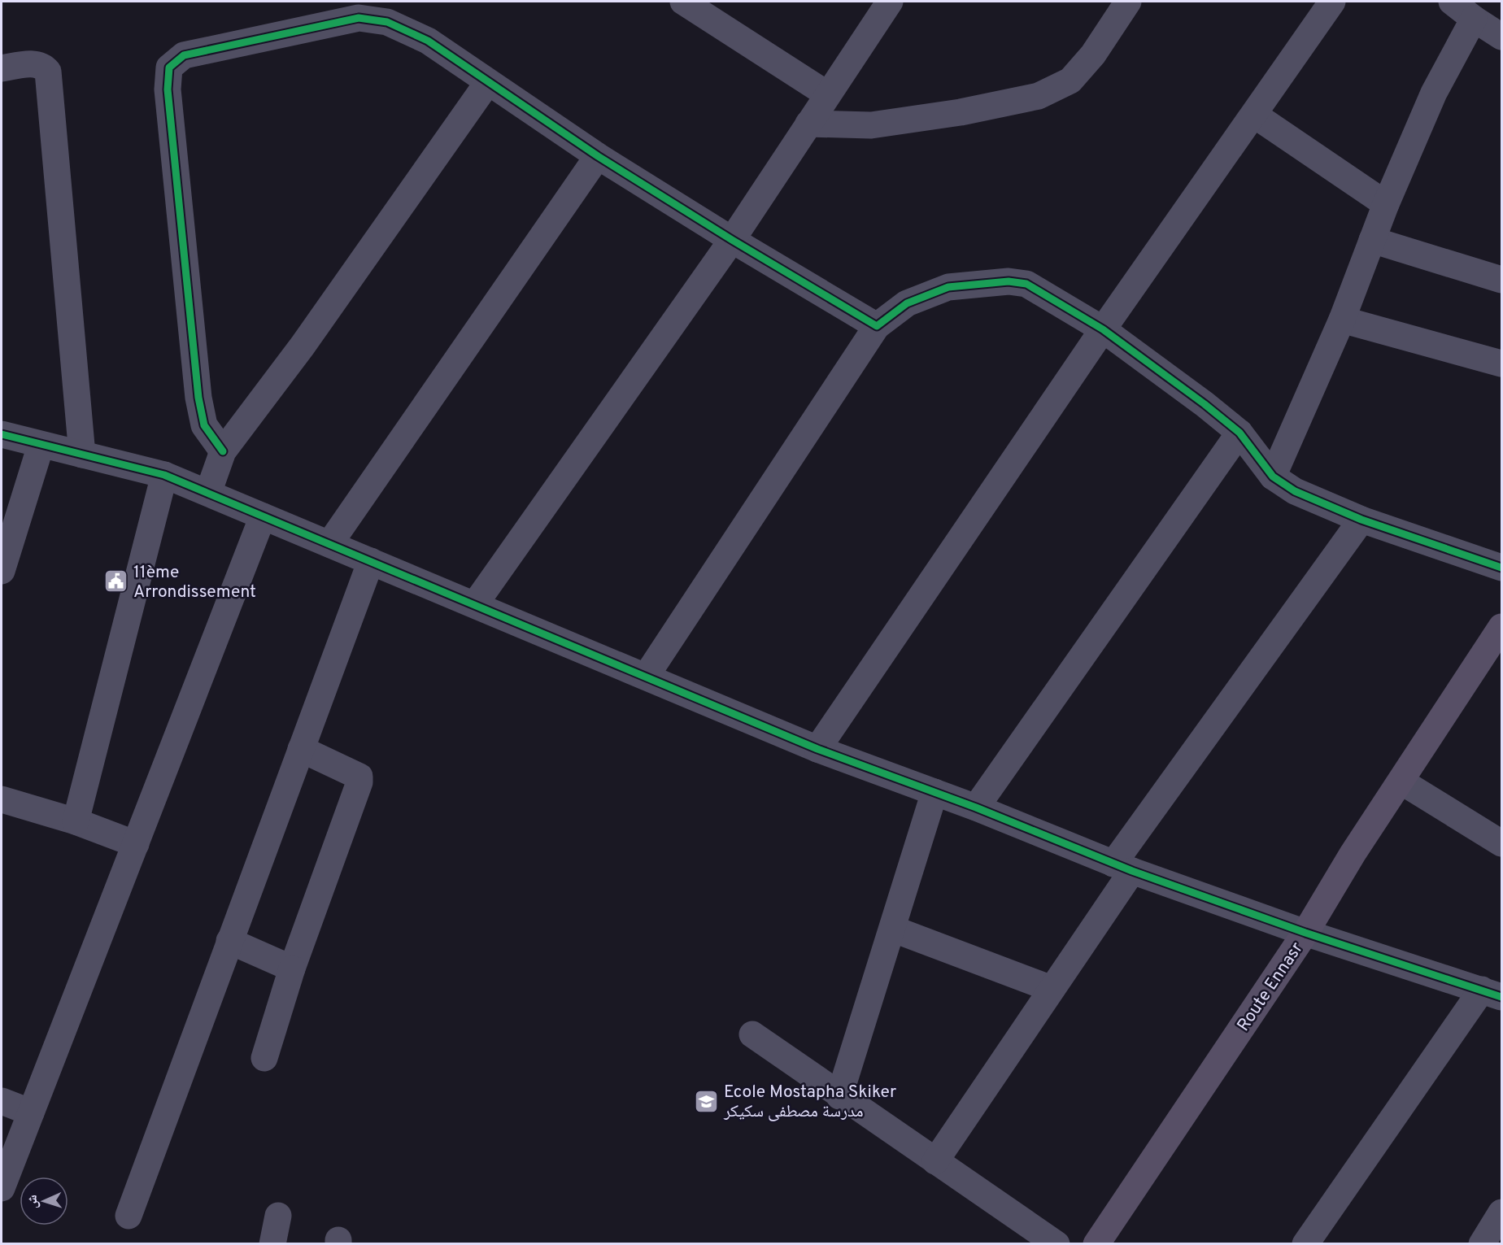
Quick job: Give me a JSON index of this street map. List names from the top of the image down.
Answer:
{
  "streets": {
    "main road": ["Route Ennasr"]
  },
  "places": {
    "public building": ["11ème Arrondissement"],
    "school or university": ["Ecole Mostapha Skiker مدرسة مصطفى سكيكر"]
  },
  "north": "left"
}
